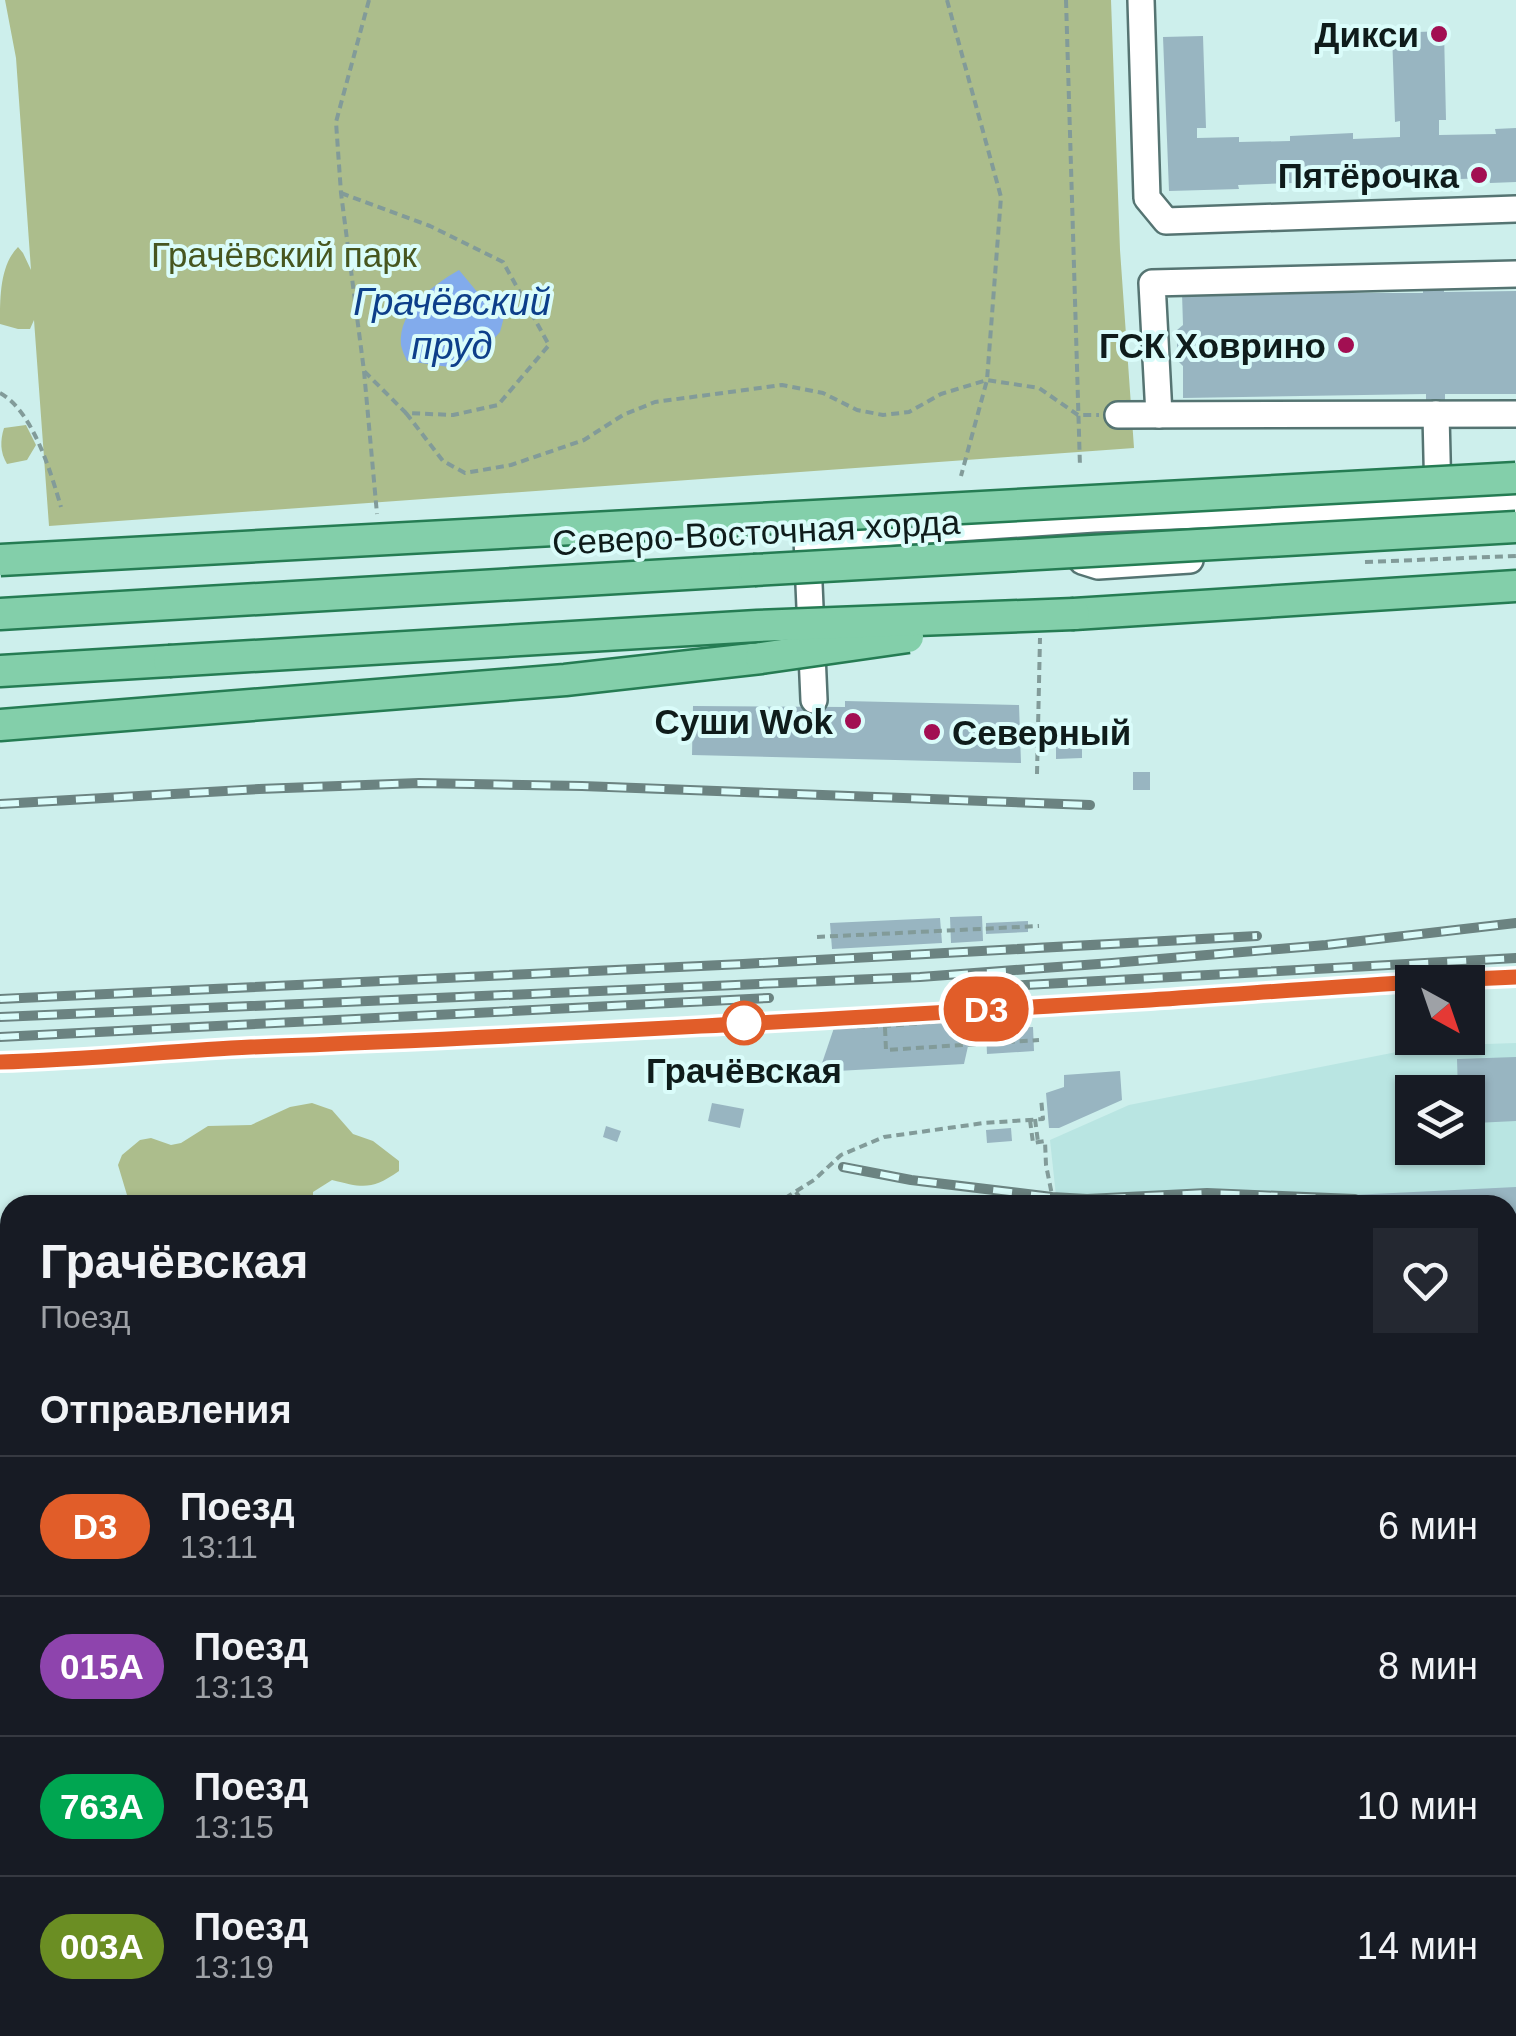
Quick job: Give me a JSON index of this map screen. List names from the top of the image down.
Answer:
{
  "streets": {
    "main road": ["Северо-Восточная хорда"]
  },
  "water": ["Грачёвский пруд"],
  "parks": ["Грачёвский парк"],
  "places": [
    "Дикси",
    "Пятёрочка",
    "ГСК Ховрино",
    "Суши Wok",
    "Северный",
    "Грачёвская"
  ],
  "north": "bottom right",
  "page": {
    "on_map": "D3",
    "heading": [
      ["Грачёвская", "Поезд"],
      "Отправления"
    ],
    "list": [
      {
        "mark": "D3",
        "name": "Поезд",
        "note": "13:11",
        "value": "6 мин"
      },
      {
        "mark": "015А",
        "name": "Поезд",
        "note": "13:13",
        "value": "8 мин"
      },
      {
        "mark": "763А",
        "name": "Поезд",
        "note": "13:15",
        "value": "10 мин"
      },
      {
        "mark": "003А",
        "name": "Поезд",
        "note": "13:19",
        "value": "14 мин"
      }
    ]
  }
}
